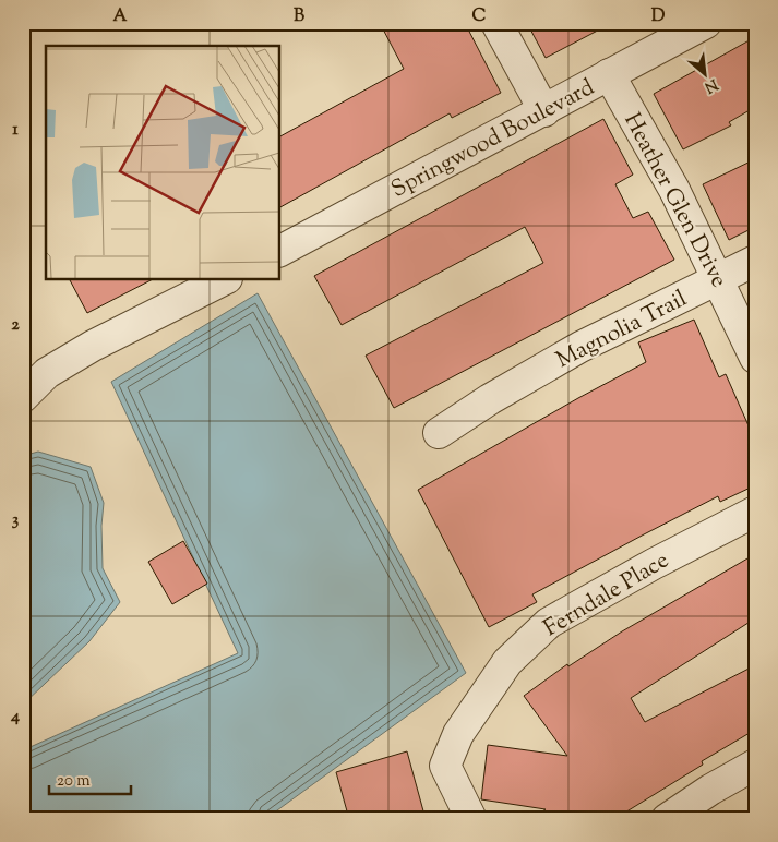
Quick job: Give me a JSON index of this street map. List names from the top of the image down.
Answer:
{
  "streets": {
    "street": [
      "Springwood Boulevard",
      "Heather Glen Drive",
      "Magnolia Trail",
      "Ferndale Place"
    ]
  },
  "crossings": [
    ["Springwood Boulevard", "Heather Glen Drive"],
    ["Heather Glen Drive", "Magnolia Trail"]
  ],
  "scale_bar": "20 m",
  "north": "bottom right",
  "grid": {
    "columns": [
      "A",
      "B",
      "C",
      "D"
    ],
    "rows": [
      "1",
      "2",
      "3",
      "4"
    ]
  }
}
